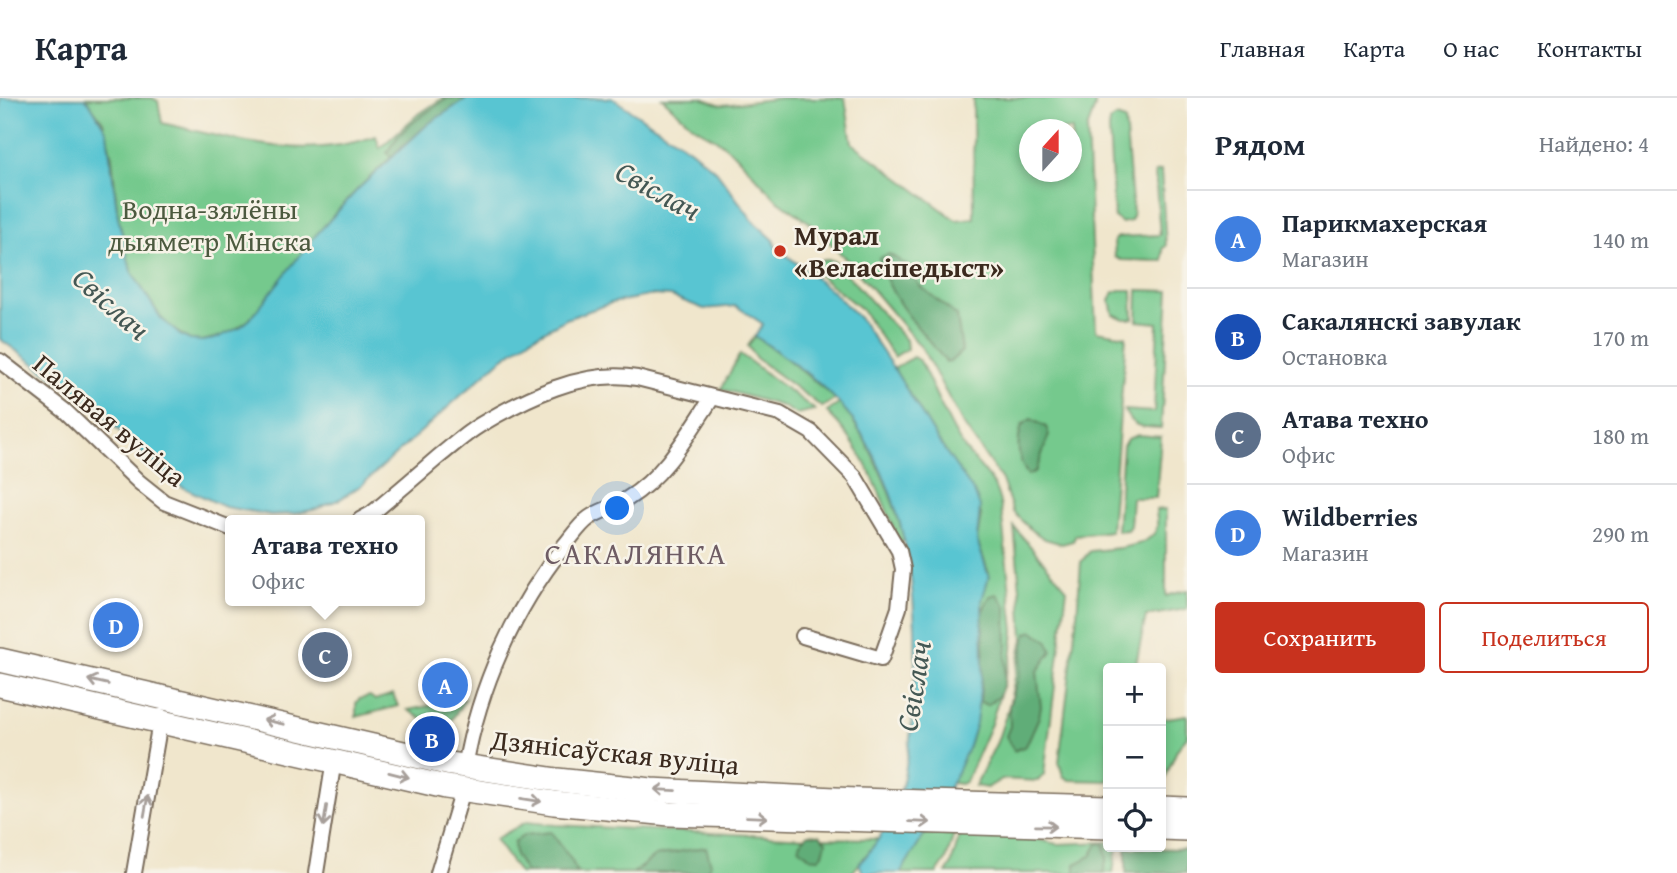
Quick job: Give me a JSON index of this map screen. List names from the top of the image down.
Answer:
{
  "streets": {
    "main road": ["Дзянісаўская вуліца"],
    "street": ["Палявая вуліца"]
  },
  "districts": ["САКАЛЯНКА"],
  "water": ["Свіслач"],
  "parks": ["Водна-зялёны дыяметр Мінска"],
  "places": ["Мурал «Веласіпедыст»"],
  "north": "top",
  "page": {
    "header": "Карта",
    "nav": [
      "Главная",
      "Карта",
      "О нас",
      "Контакты"
    ],
    "heading": ["Рядом", "Найдено: 4"],
    "list": [
      {
        "mark": "A",
        "name": "Парикмахерская",
        "note": "Магазин",
        "value": "140 m"
      },
      {
        "mark": "B",
        "name": "Сакалянскі завулак",
        "note": "Остановка",
        "value": "170 m"
      },
      {
        "mark": "C",
        "name": "Атава техно",
        "note": "Офис",
        "value": "180 m"
      },
      {
        "mark": "D",
        "name": "Wildberries",
        "note": "Магазин",
        "value": "290 m"
      }
    ],
    "popup": ["Атава техно", "Офис"],
    "buttons": ["Сохранить", "Поделиться"],
    "pins": [
      "D",
      "C",
      "A",
      "B"
    ],
    "map_buttons": ["+", "−"]
  }
}
